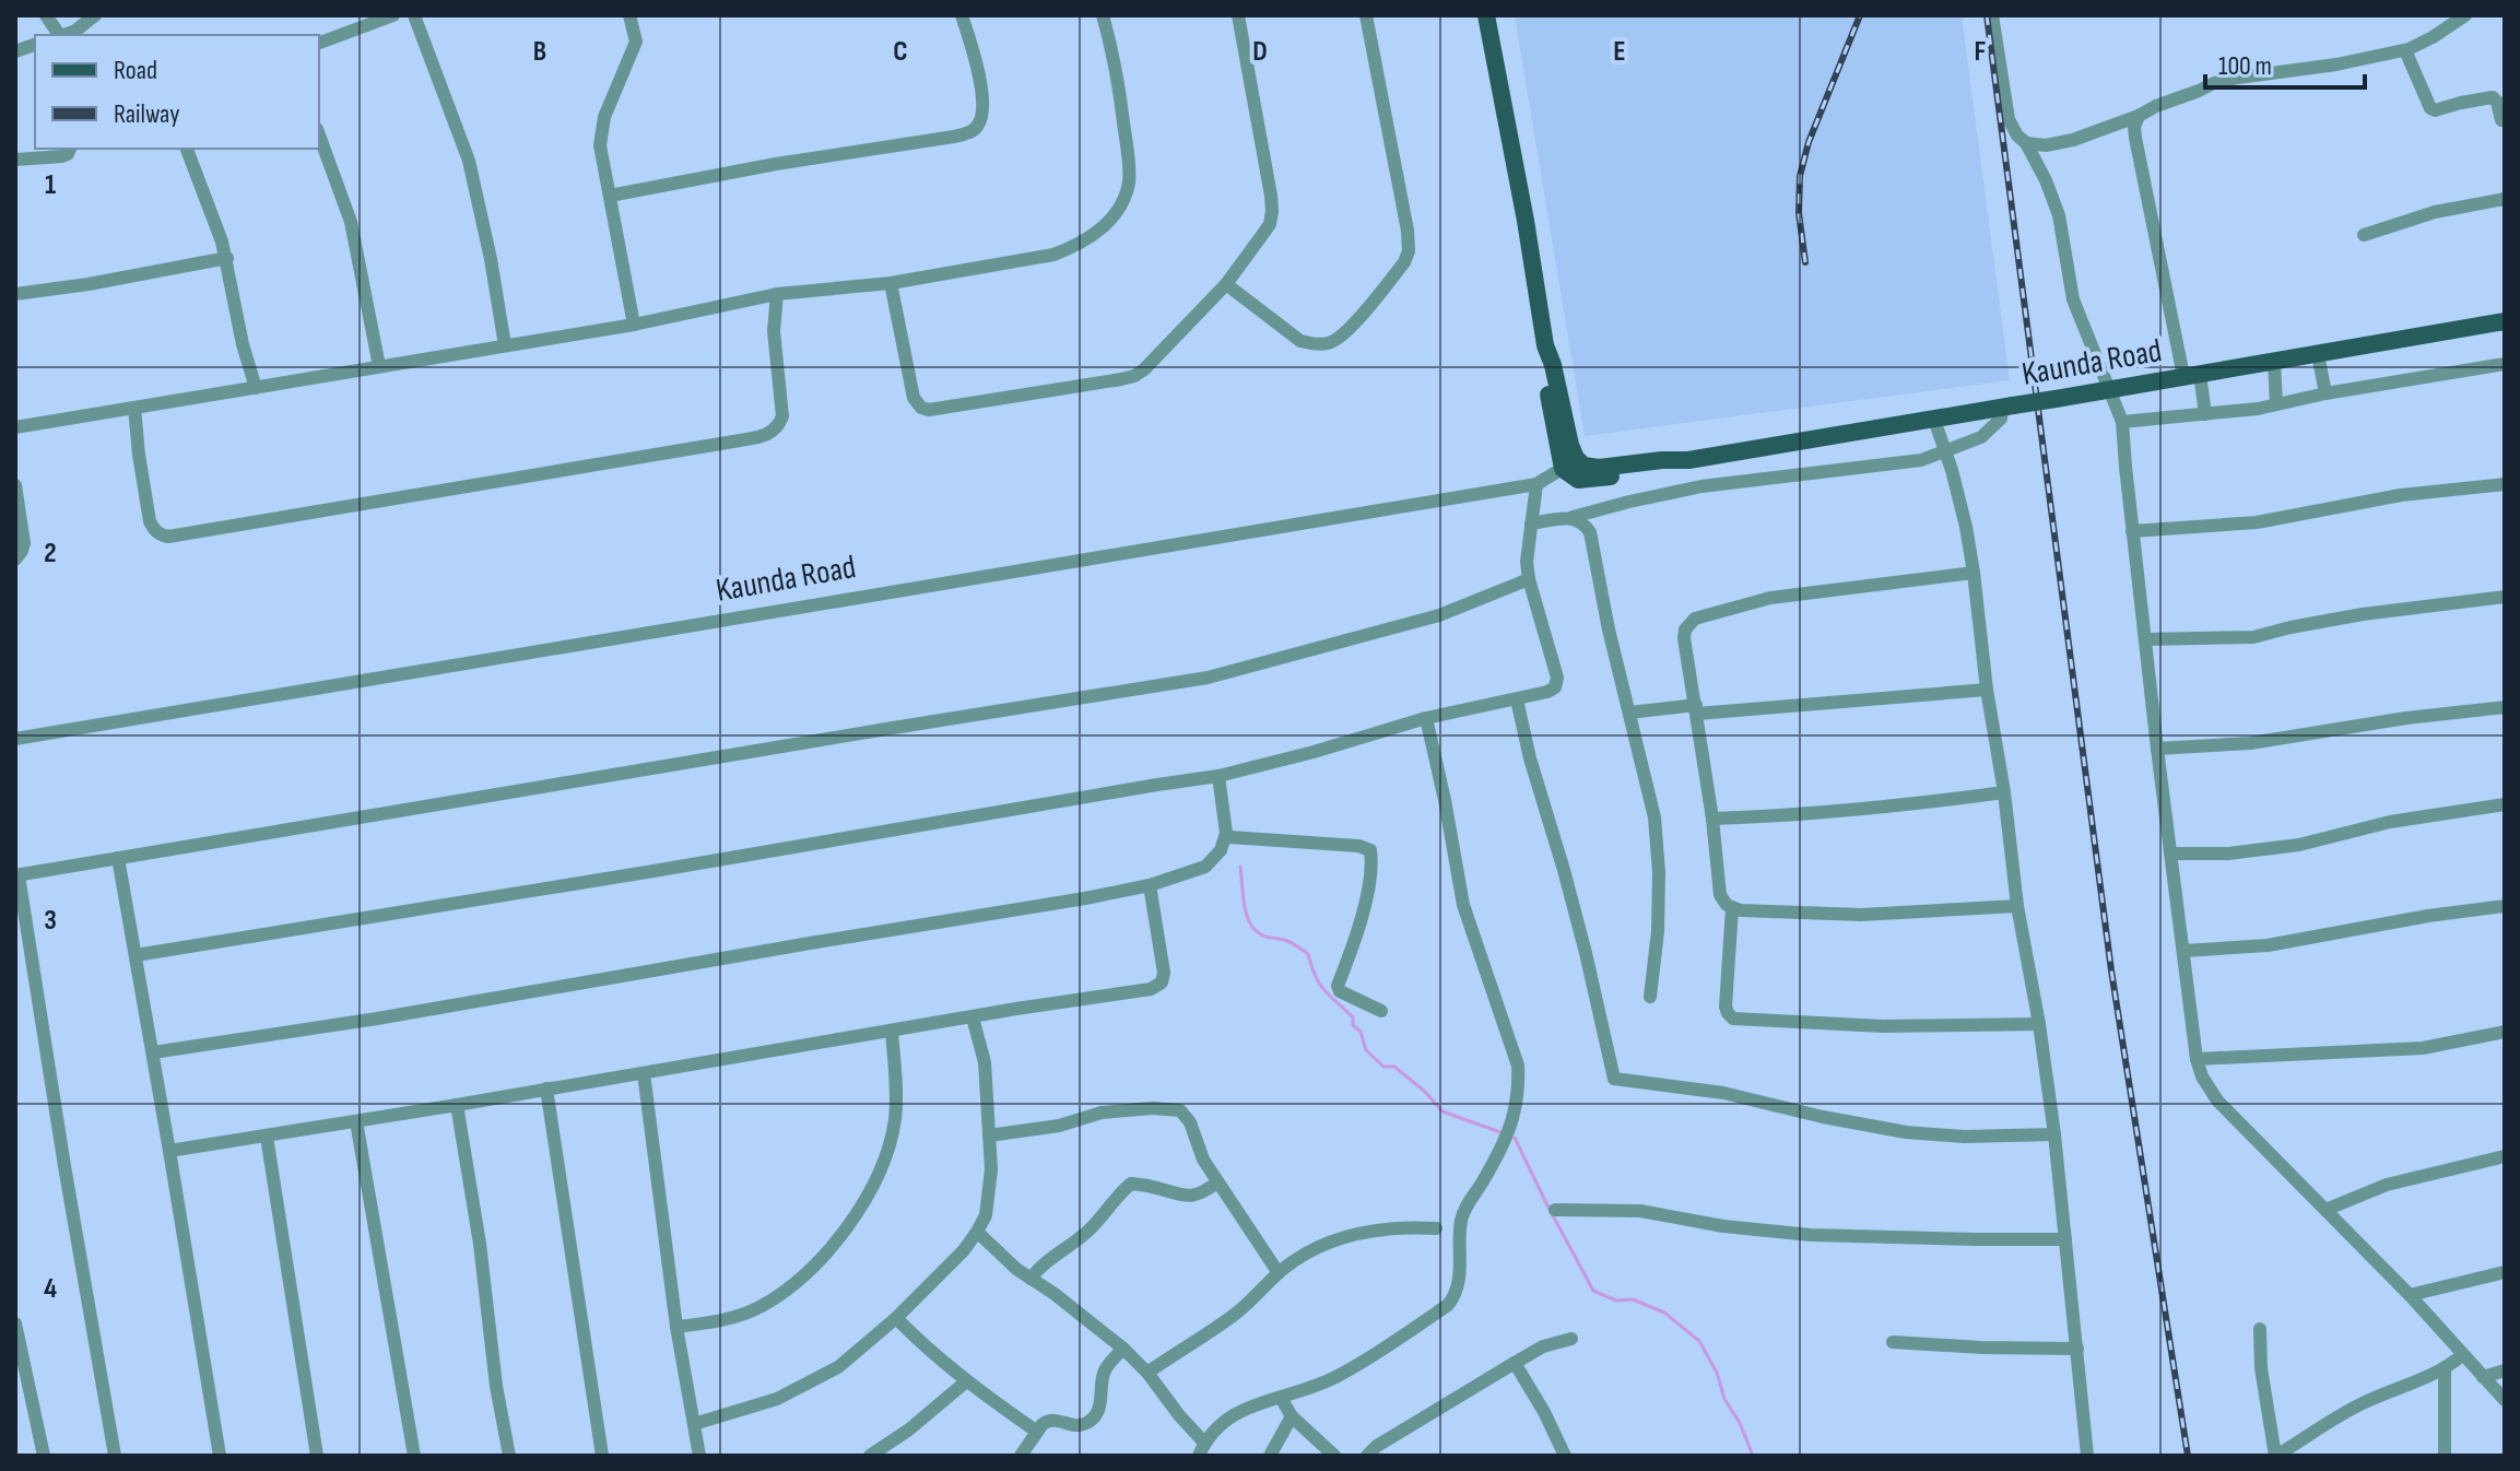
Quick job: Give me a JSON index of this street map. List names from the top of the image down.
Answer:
{
  "streets": {
    "main road": ["Kaunda Road"]
  },
  "legend": ["Road", "Railway"],
  "scale_bar": "100 m",
  "grid": {
    "columns": [
      "B",
      "C",
      "D",
      "E",
      "F"
    ],
    "rows": [
      "1",
      "2",
      "3",
      "4"
    ]
  }
}
